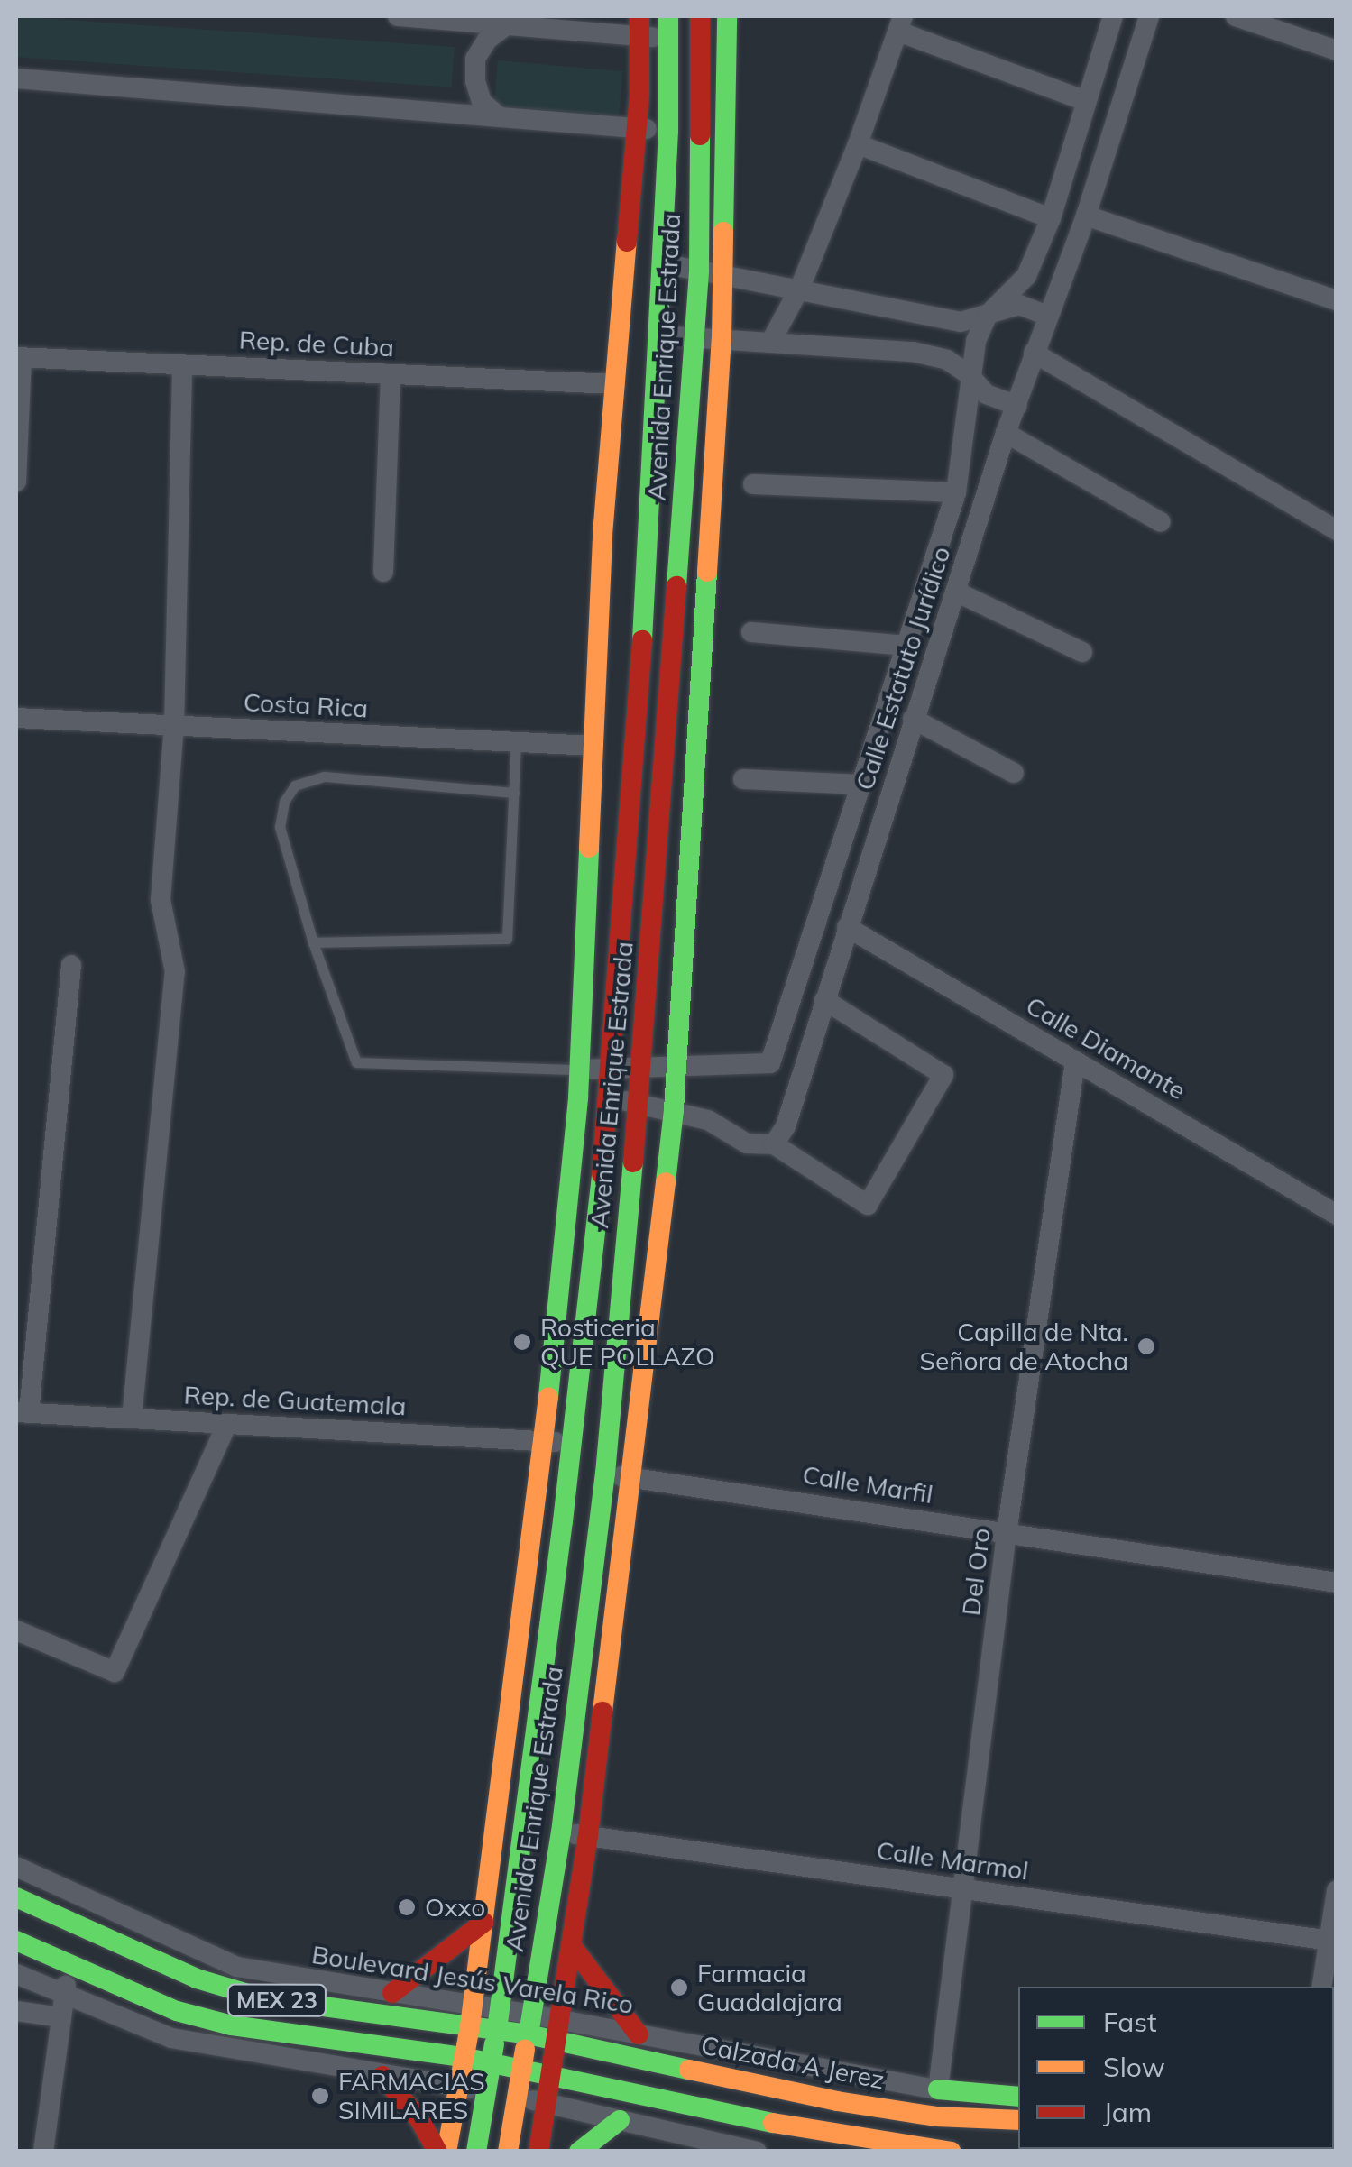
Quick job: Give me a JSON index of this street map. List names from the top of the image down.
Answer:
{
  "streets": {
    "main road": [
      "Avenida Enrique Estrada",
      "Boulevard Jesús Varela Rico",
      "MEX 23",
      "Calzada A Jerez"
    ],
    "street": [
      "Rep. de Cuba",
      "Calle Estatuto Jurídico",
      "Costa Rica",
      "Calle Diamante",
      "Rep. de Guatemala",
      "Calle Marfil",
      "Del Oro",
      "Calle Marmol"
    ]
  },
  "crossings": [
    ["Avenida Enrique Estrada", "Rep. de Guatemala"],
    ["Avenida Enrique Estrada", "Calle Marfil"],
    ["Avenida Enrique Estrada", "Calle Marmol"],
    ["Avenida Enrique Estrada", "Boulevard Jesús Varela Rico"],
    ["Avenida Enrique Estrada", "MEX 23"],
    ["Calle Estatuto Jurídico", "Calle Diamante"],
    ["Calle Diamante", "Del Oro"],
    ["Calle Marfil", "Del Oro"],
    ["Del Oro", "Calle Marmol"],
    ["Del Oro", "Boulevard Jesús Varela Rico"],
    ["Boulevard Jesús Varela Rico", "Calzada A Jerez"]
  ],
  "places": [
    "Rosticeria QUE POLLAZO",
    "Capilla de Nta. Señora de Atocha",
    "Oxxo",
    "Farmacia Guadalajara",
    "FARMACIAS SIMILARES"
  ],
  "legend": ["Fast", "Slow", "Jam"]
}
